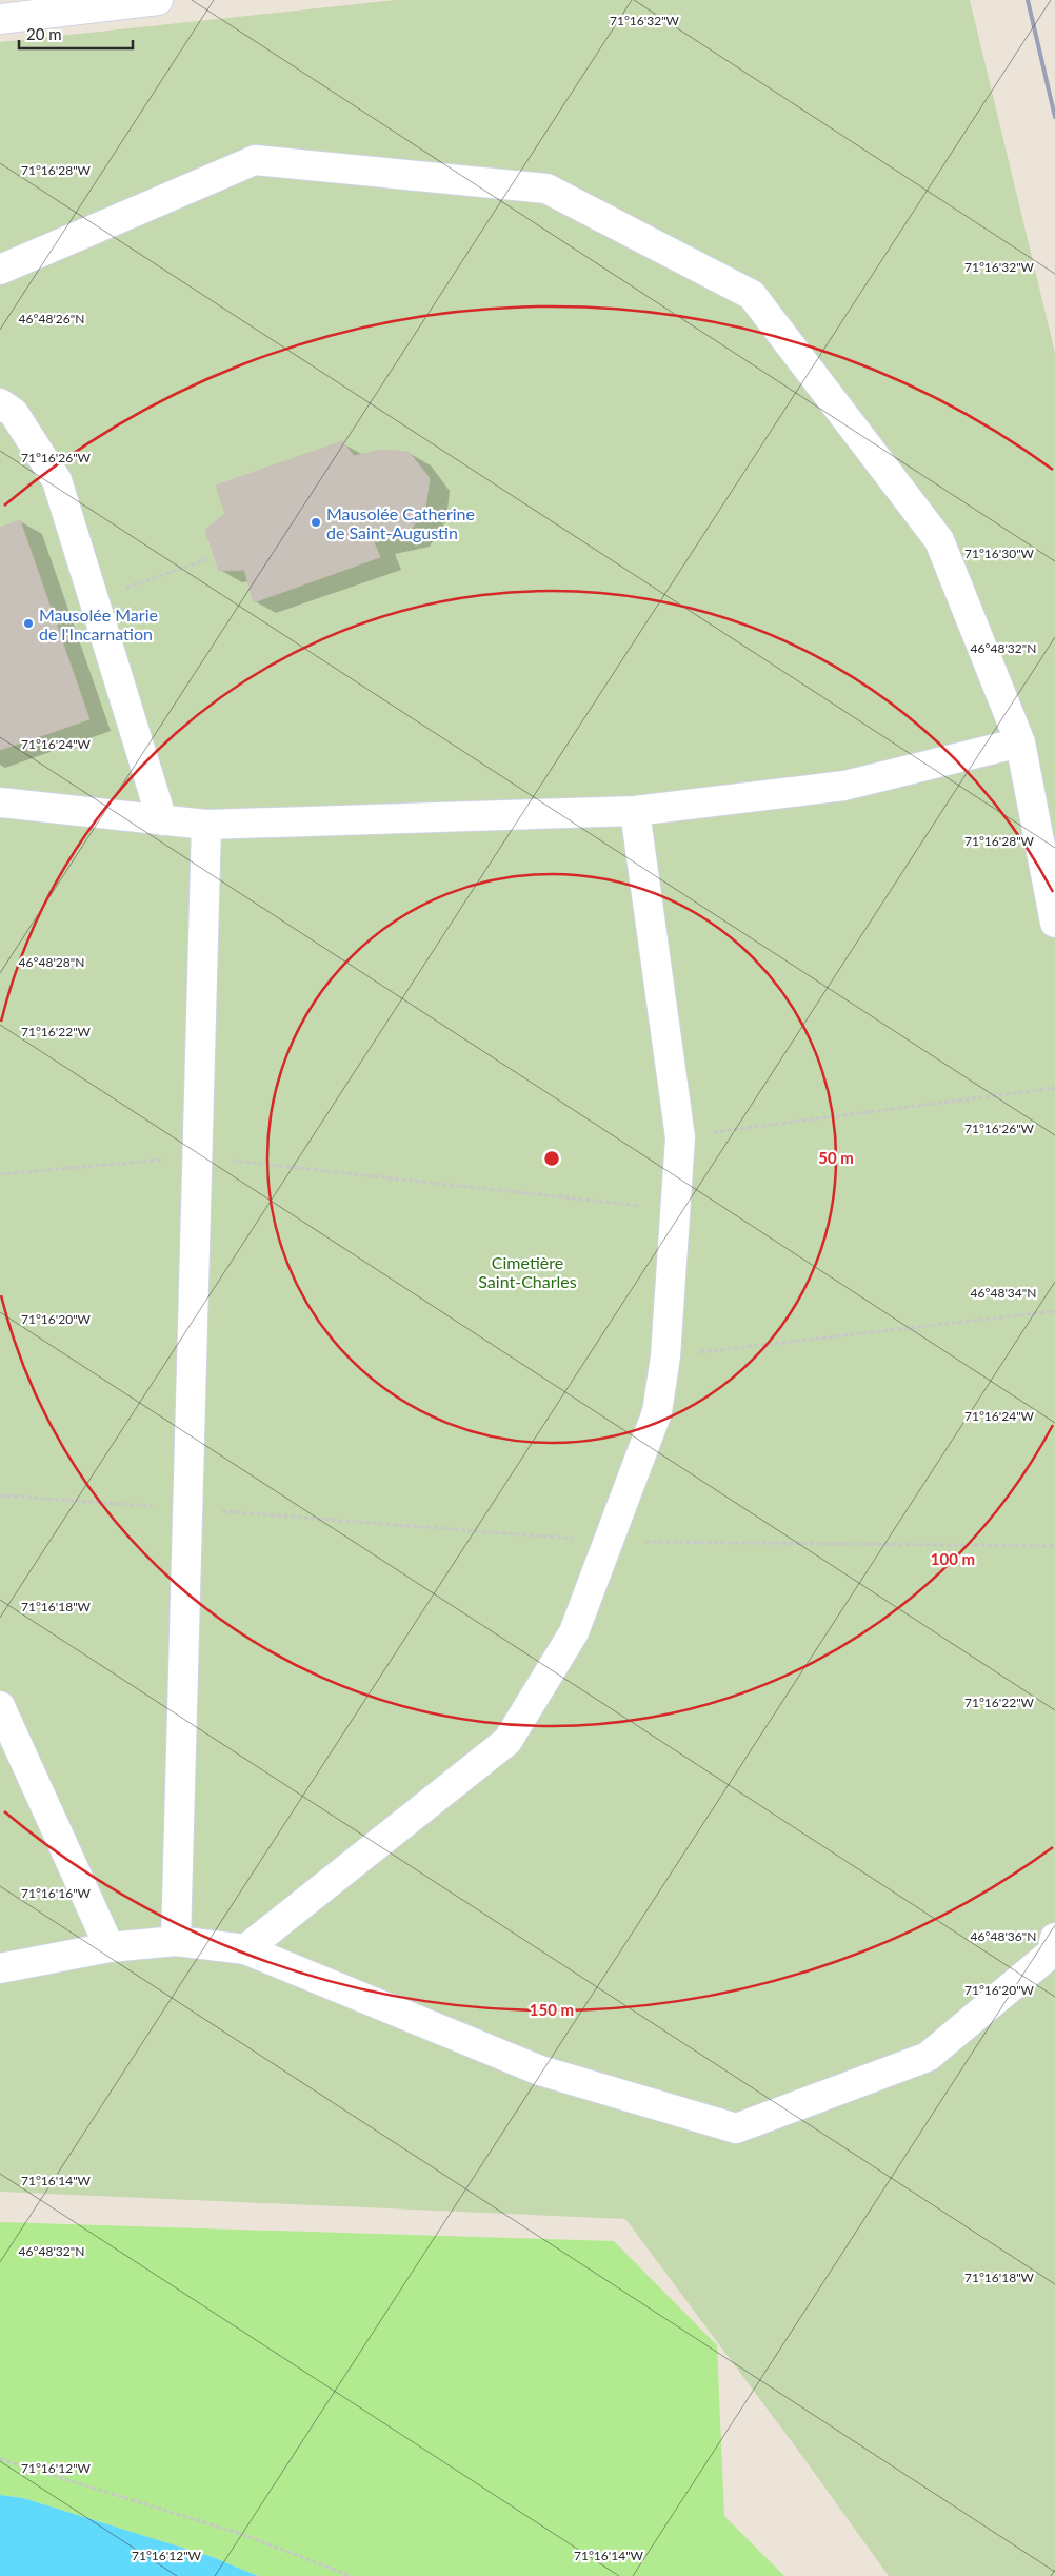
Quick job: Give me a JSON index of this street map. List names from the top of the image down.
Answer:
{
  "parks": ["Cimetière Saint-Charles"],
  "places": ["Mausolée Catherine de Saint-Augustin", "Mausolée Marie de l'Incarnation"],
  "scale_bar": "20 m",
  "coordinates": [
    "71°16'32\"W",
    "71°16'28\"W",
    "46°48'26\"N",
    "71°16'26\"W",
    "71°16'30\"W",
    "46°48'32\"N",
    "71°16'24\"W",
    "46°48'28\"N",
    "71°16'22\"W",
    "46°48'34\"N",
    "71°16'20\"W",
    "71°16'18\"W",
    "71°16'16\"W",
    "46°48'36\"N",
    "71°16'14\"W",
    "71°16'12\"W"
  ],
  "rings": ["50 m", "100 m", "150 m"]
}
